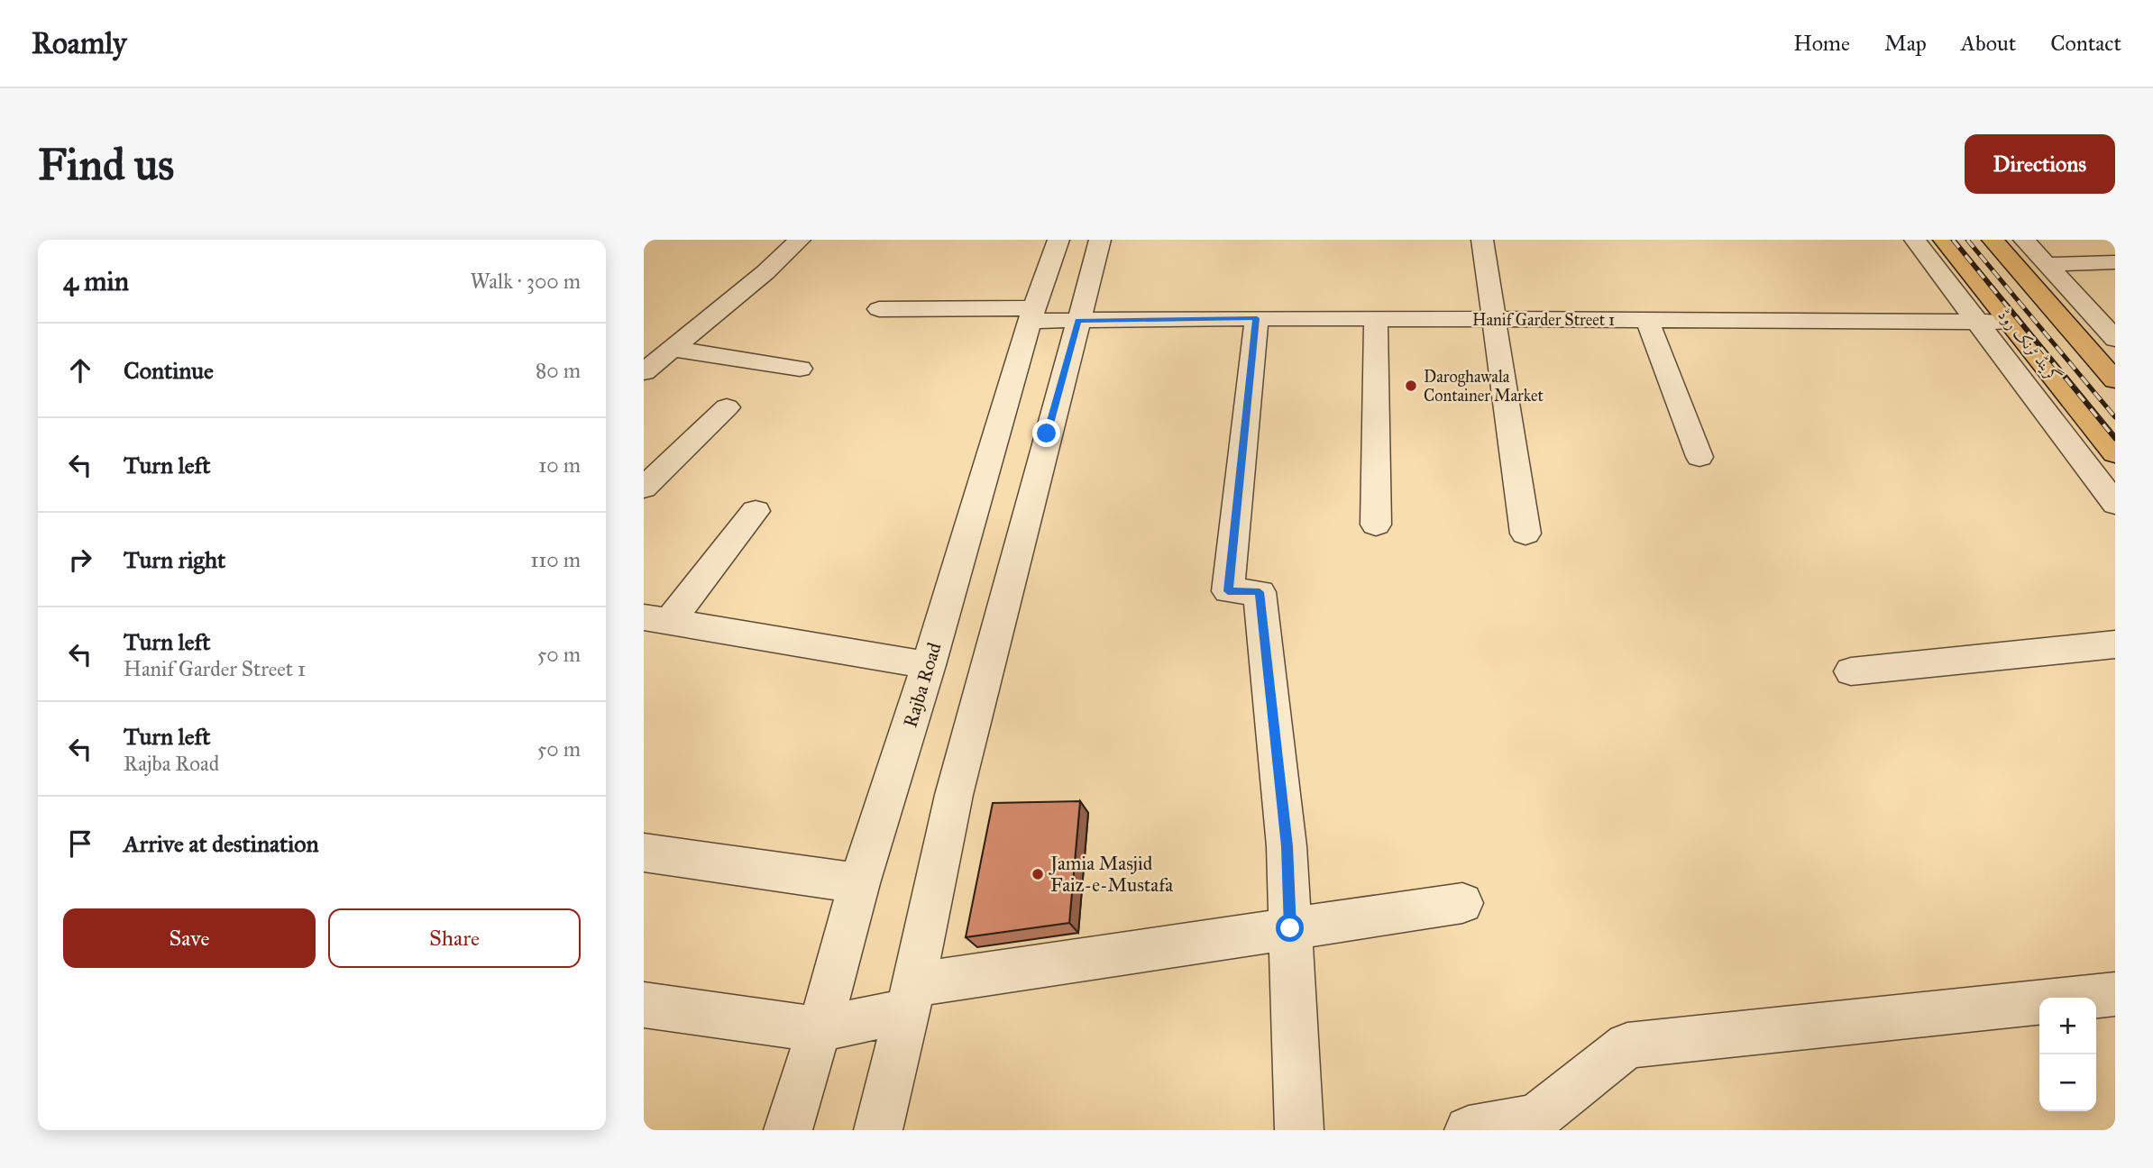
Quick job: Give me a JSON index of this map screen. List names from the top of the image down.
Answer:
{
  "streets": {
    "main road": ["گرینڈ ٹرنک روڈ"],
    "street": ["Hanif Garder Street 1", "Rajba Road"]
  },
  "crossings": [
    ["Hanif Garder Street 1", "گرینڈ ٹرنک روڈ"],
    ["Hanif Garder Street 1", "Rajba Road"]
  ],
  "places": ["Daroghawala Container Market", "Jamia Masjid Faiz-e-Mustafa"],
  "page": {
    "header": "Roamly",
    "nav": [
      "Home",
      "Map",
      "About",
      "Contact"
    ],
    "buttons": [
      "Directions",
      ["Save", "Share"]
    ],
    "title": "Find us",
    "heading": ["4 min", "Walk · 300 m"],
    "list": [
      ["Continue", "80 m"],
      ["Turn left", "10 m"],
      ["Turn right", "110 m"],
      ["Turn left", "Hanif Garder Street 1", "50 m"],
      ["Turn left", "Rajba Road", "50 m"],
      "Arrive at destination"
    ],
    "map_buttons": ["+", "−"]
  }
}
